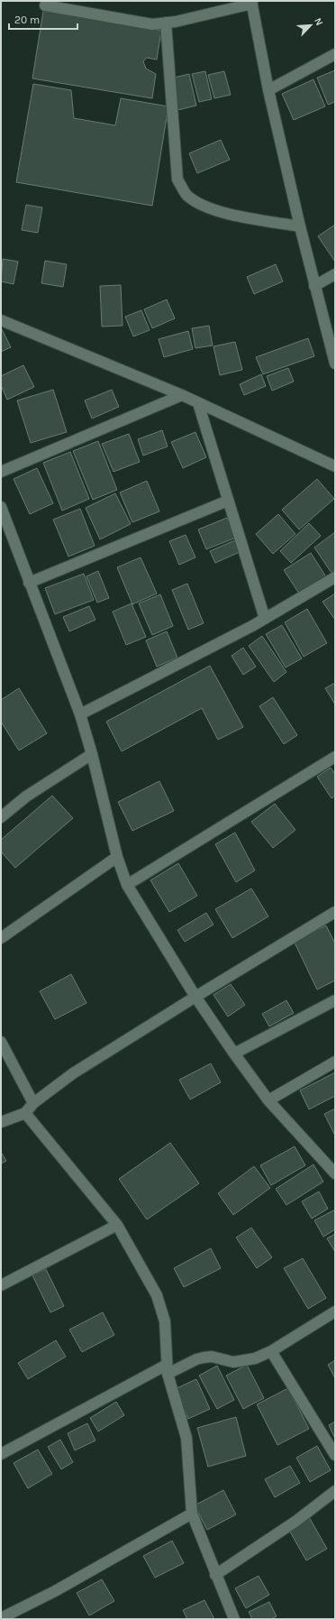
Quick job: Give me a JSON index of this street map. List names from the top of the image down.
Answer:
{
  "scale_bar": "20 m",
  "north": "top right"
}
